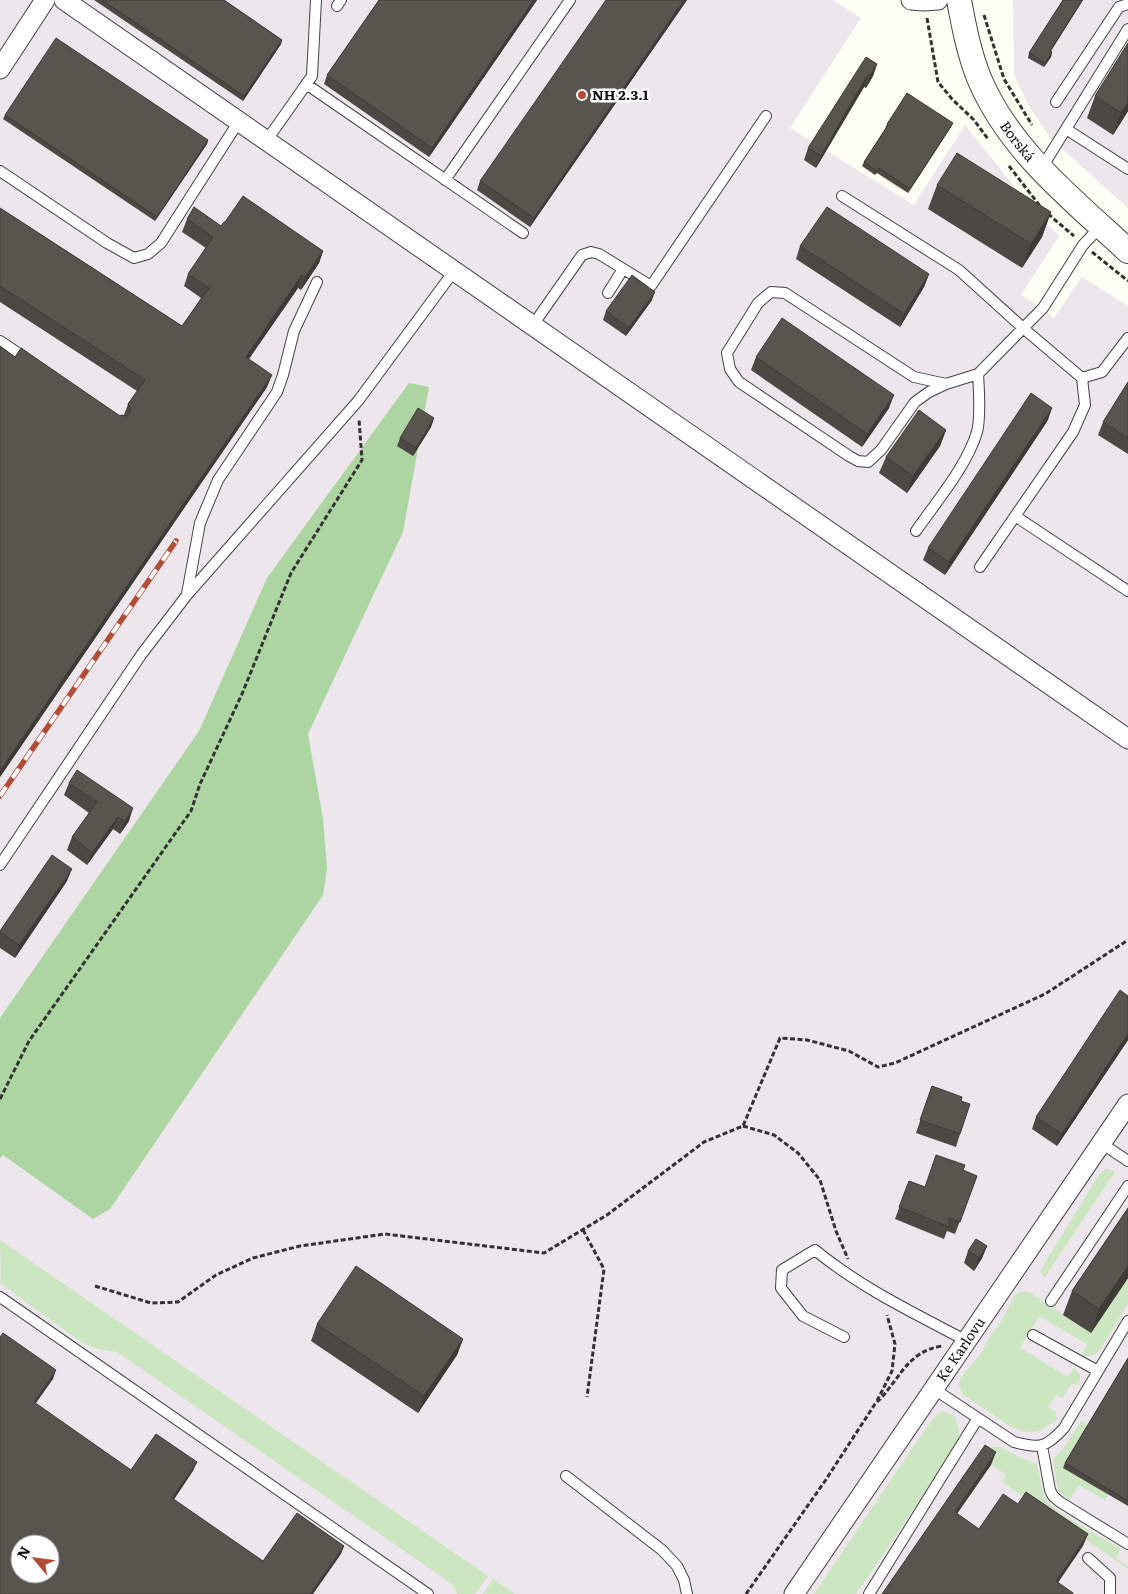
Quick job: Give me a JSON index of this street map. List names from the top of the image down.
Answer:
{
  "streets": {
    "street": ["Borská", "Ke Karlovu"]
  },
  "places": ["NH 2.3.1"],
  "north": "top left"
}
